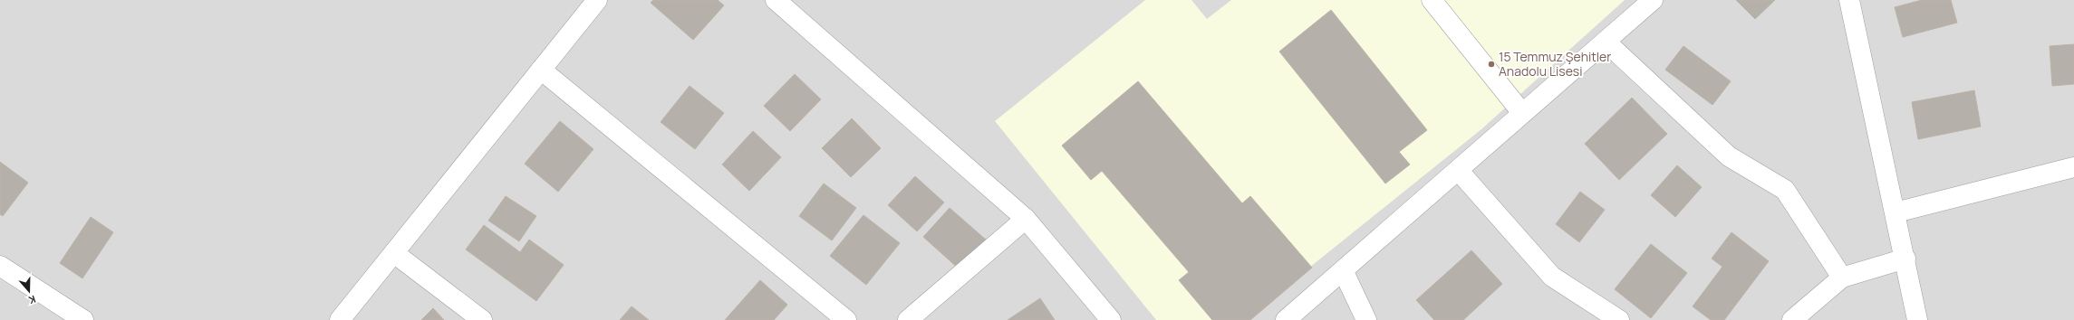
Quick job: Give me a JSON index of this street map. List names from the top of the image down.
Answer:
{
  "places": ["15 Temmuz Şehitler Anadolu Lisesi"],
  "north": "bottom"
}
